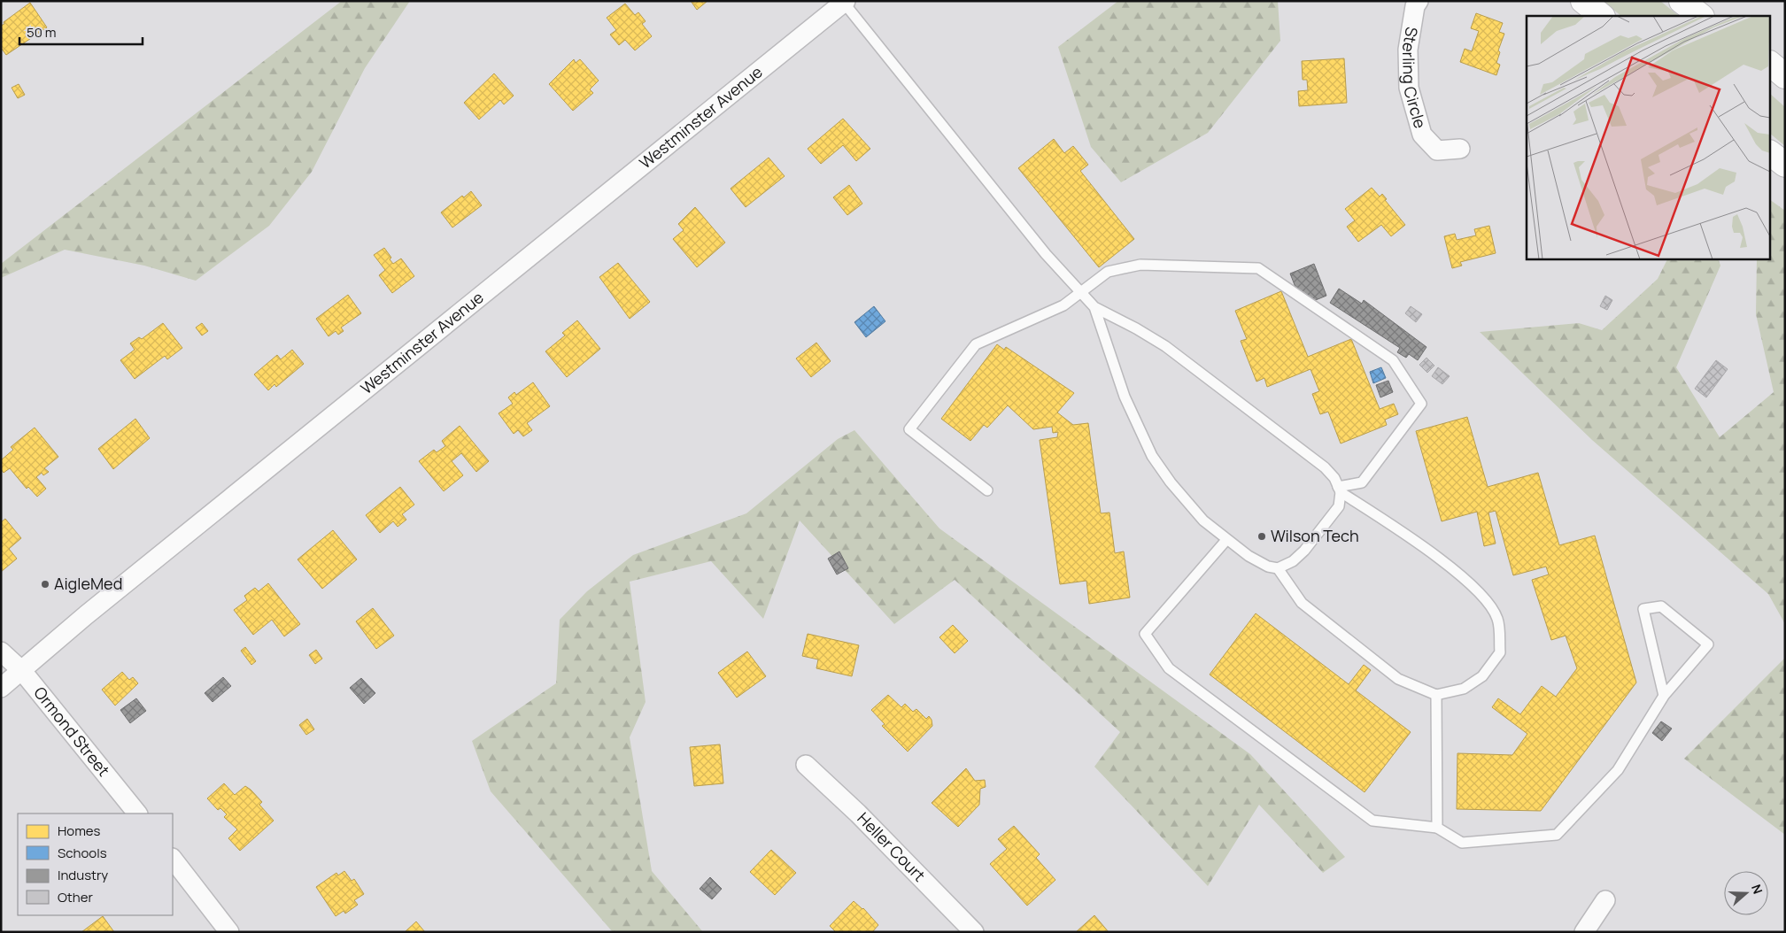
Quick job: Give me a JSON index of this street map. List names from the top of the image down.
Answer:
{
  "streets": {
    "street": [
      "Sterling Circle",
      "Westminster Avenue",
      "Ormond Street",
      "Heller Court"
    ]
  },
  "crossings": [
    ["Westminster Avenue", "Ormond Street"]
  ],
  "places": ["Wilson Tech", "AigleMed"],
  "legend": [
    "Homes",
    "Schools",
    "Industry",
    "Other"
  ],
  "scale_bar": "50 m",
  "north": "right"
}
